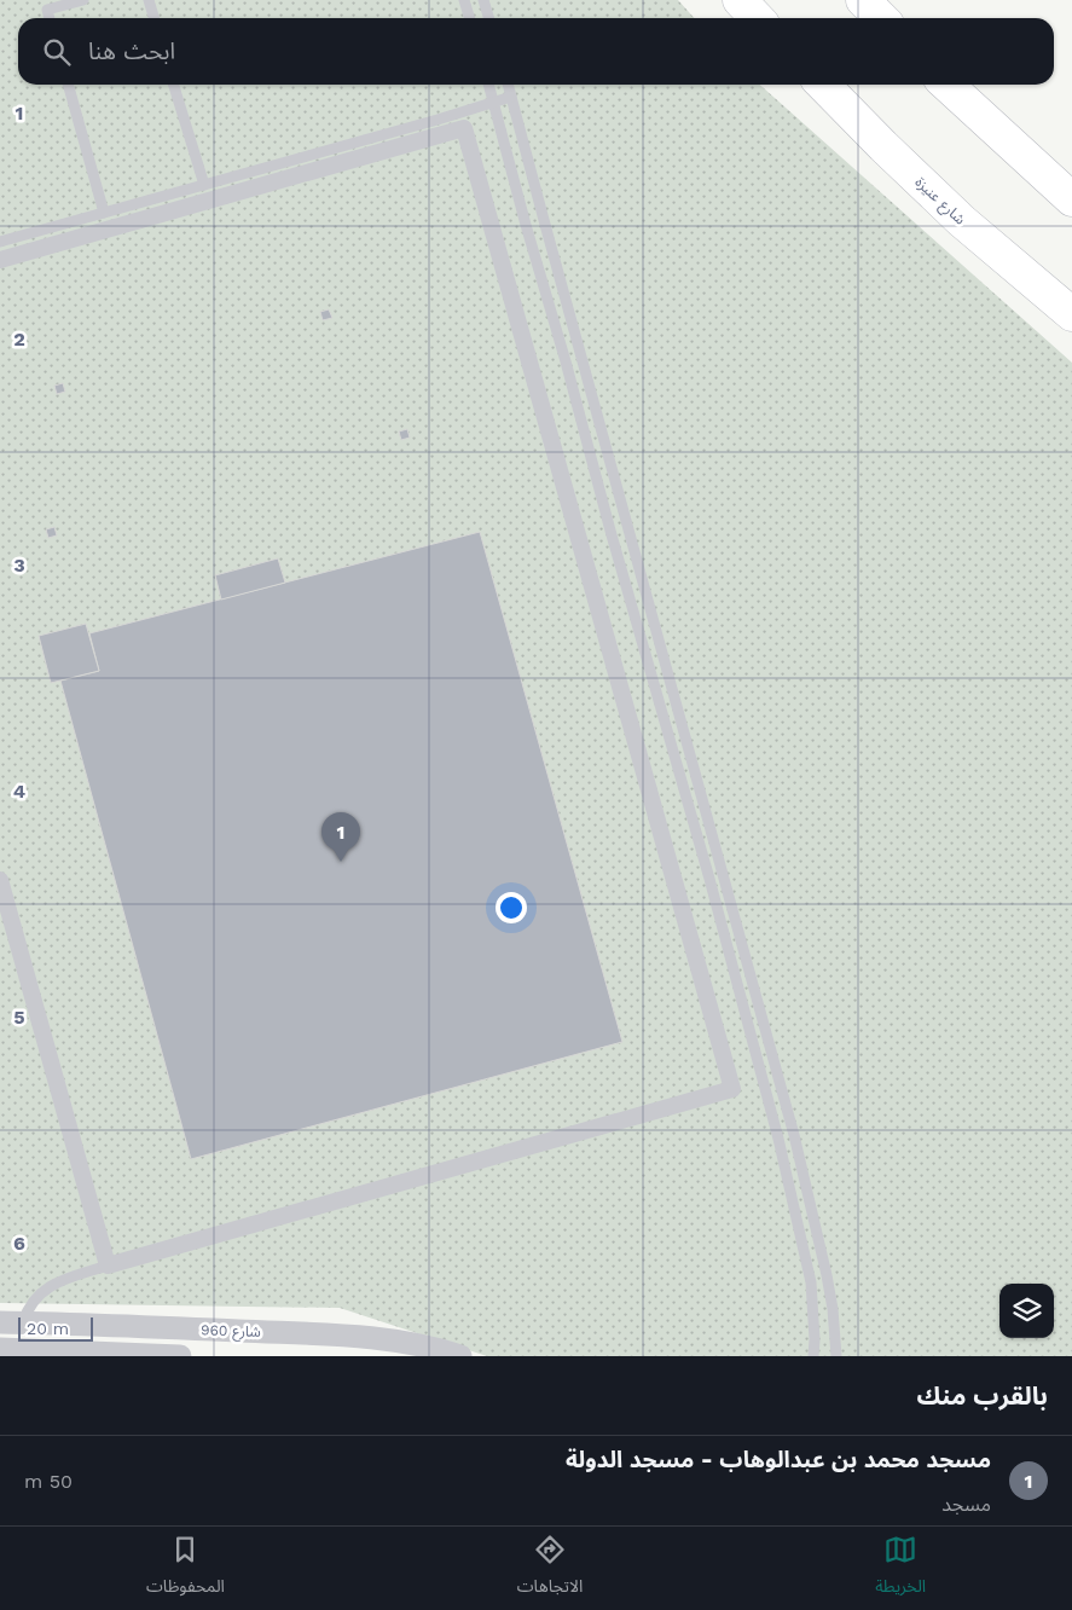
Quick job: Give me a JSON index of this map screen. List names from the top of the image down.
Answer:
{
  "streets": {
    "main road": ["شارع عنيزة"],
    "street": ["شارع 960"]
  },
  "scale_bar": "20 m",
  "page": {
    "search": "ابحث هنا",
    "pins": "1",
    "scale": "20 m",
    "heading": "بالقرب منك",
    "list": [
      {
        "mark": "1",
        "name": "مسجد محمد بن عبدالوهاب - مسجد الدولة",
        "note": "مسجد",
        "value": "50 m"
      }
    ],
    "nav": ["الخريطة", "الاتجاهات", "المحفوظات"]
  },
  "grid": {
    "rows": [
      "1",
      "2",
      "3",
      "4",
      "5",
      "6"
    ]
  }
}
